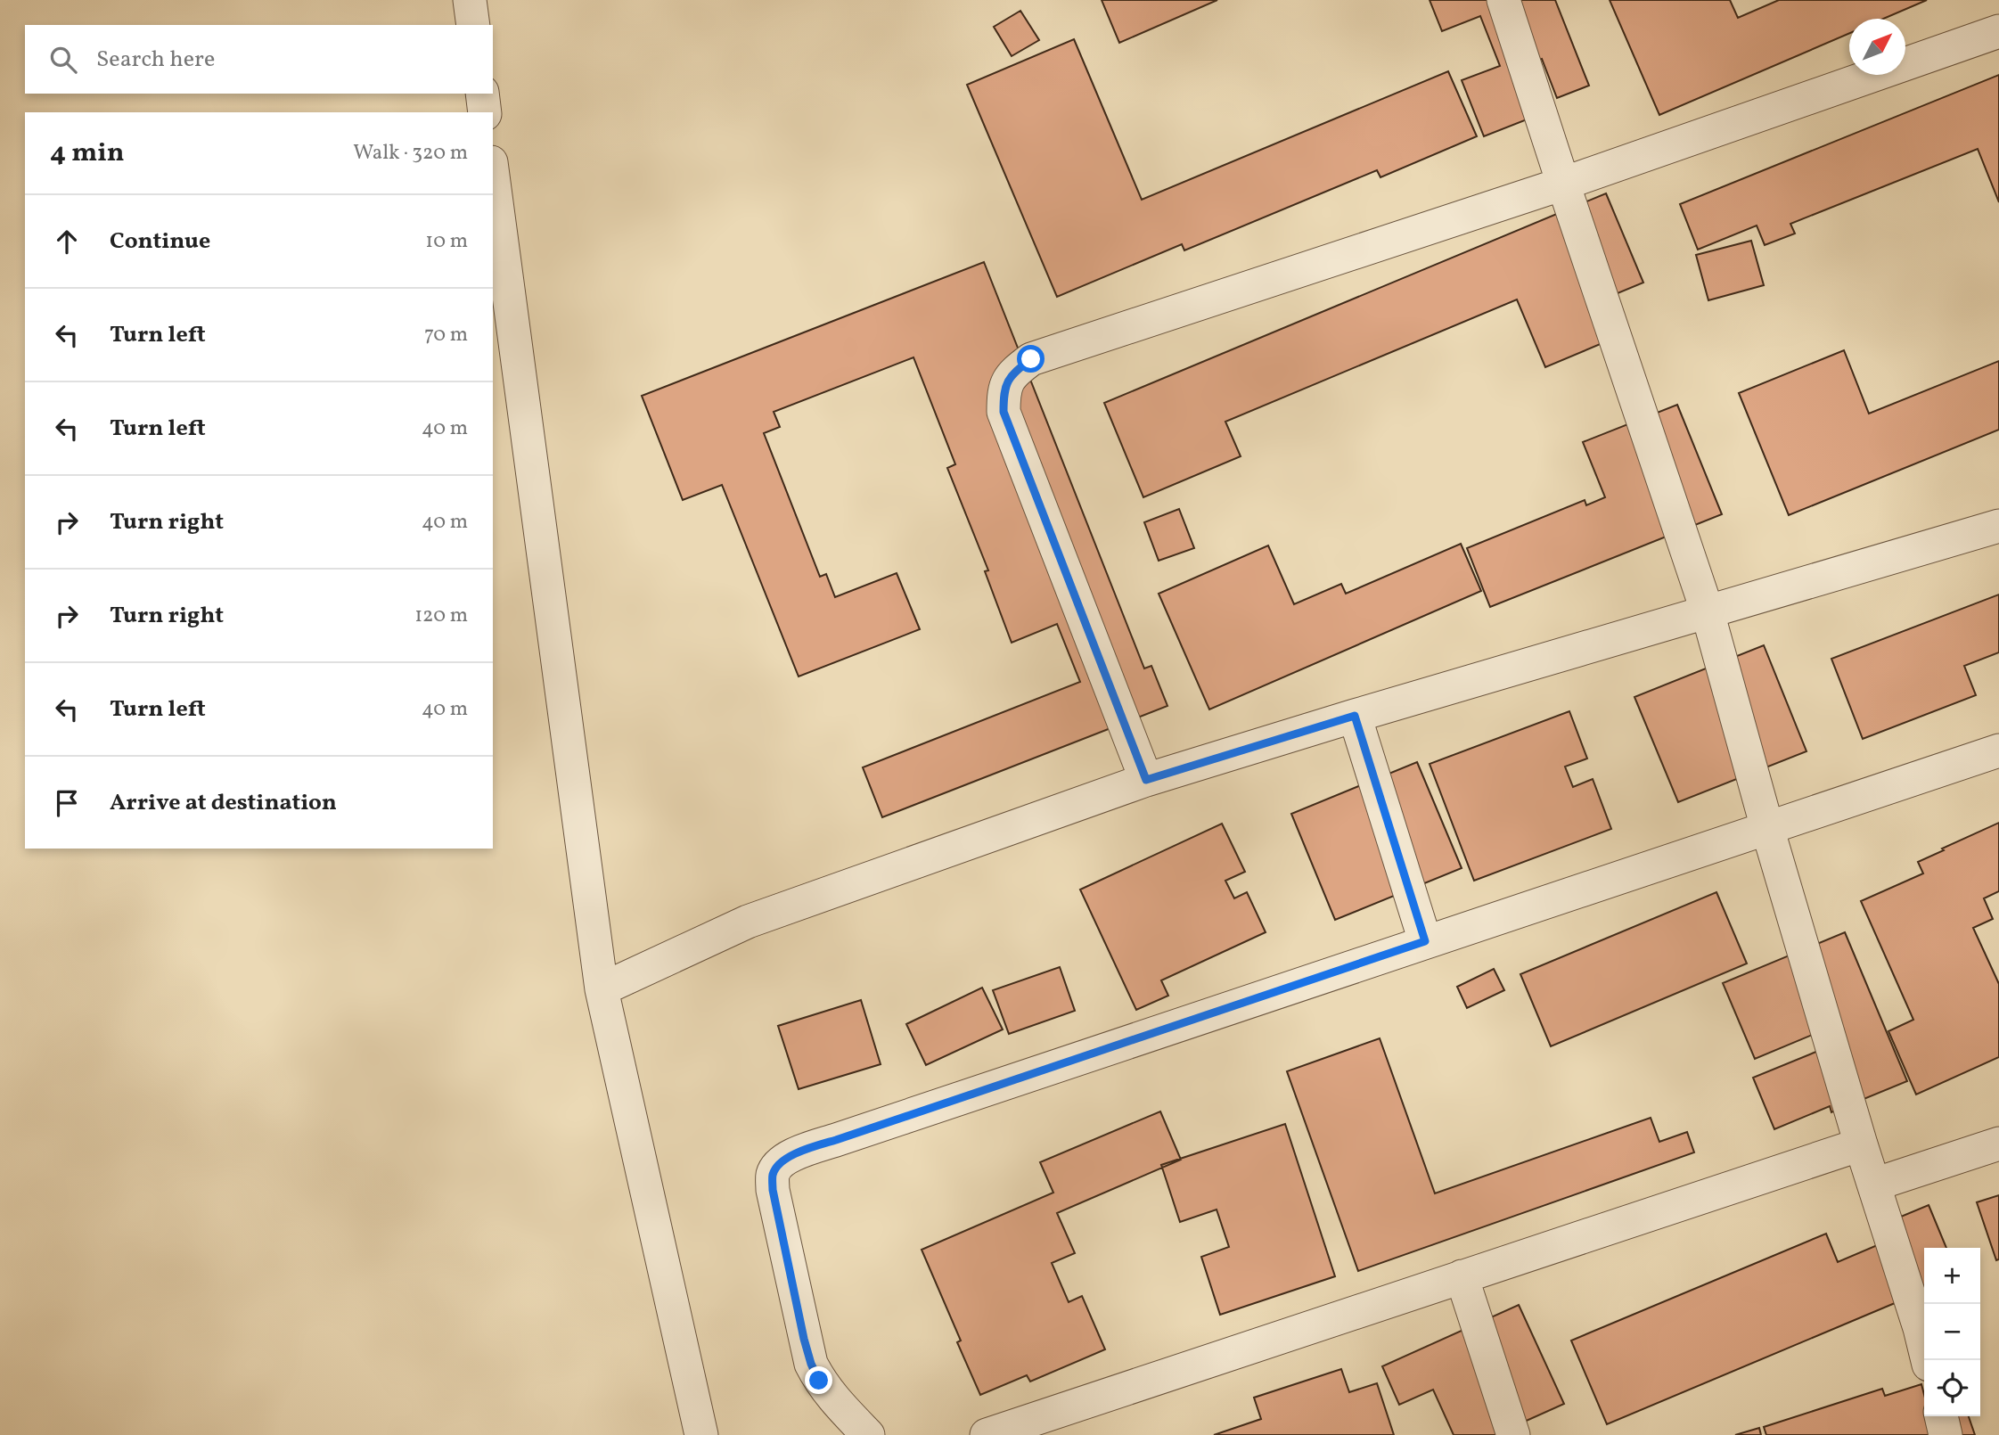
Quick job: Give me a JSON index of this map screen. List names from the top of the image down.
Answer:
{
  "north": "top right",
  "page": {
    "search": "Search here",
    "heading": ["4 min", "Walk · 320 m"],
    "list": [
      ["Continue", "10 m"],
      ["Turn left", "70 m"],
      ["Turn left", "40 m"],
      ["Turn right", "40 m"],
      ["Turn right", "120 m"],
      ["Turn left", "40 m"],
      "Arrive at destination"
    ],
    "map_buttons": ["+", "−"]
  }
}
